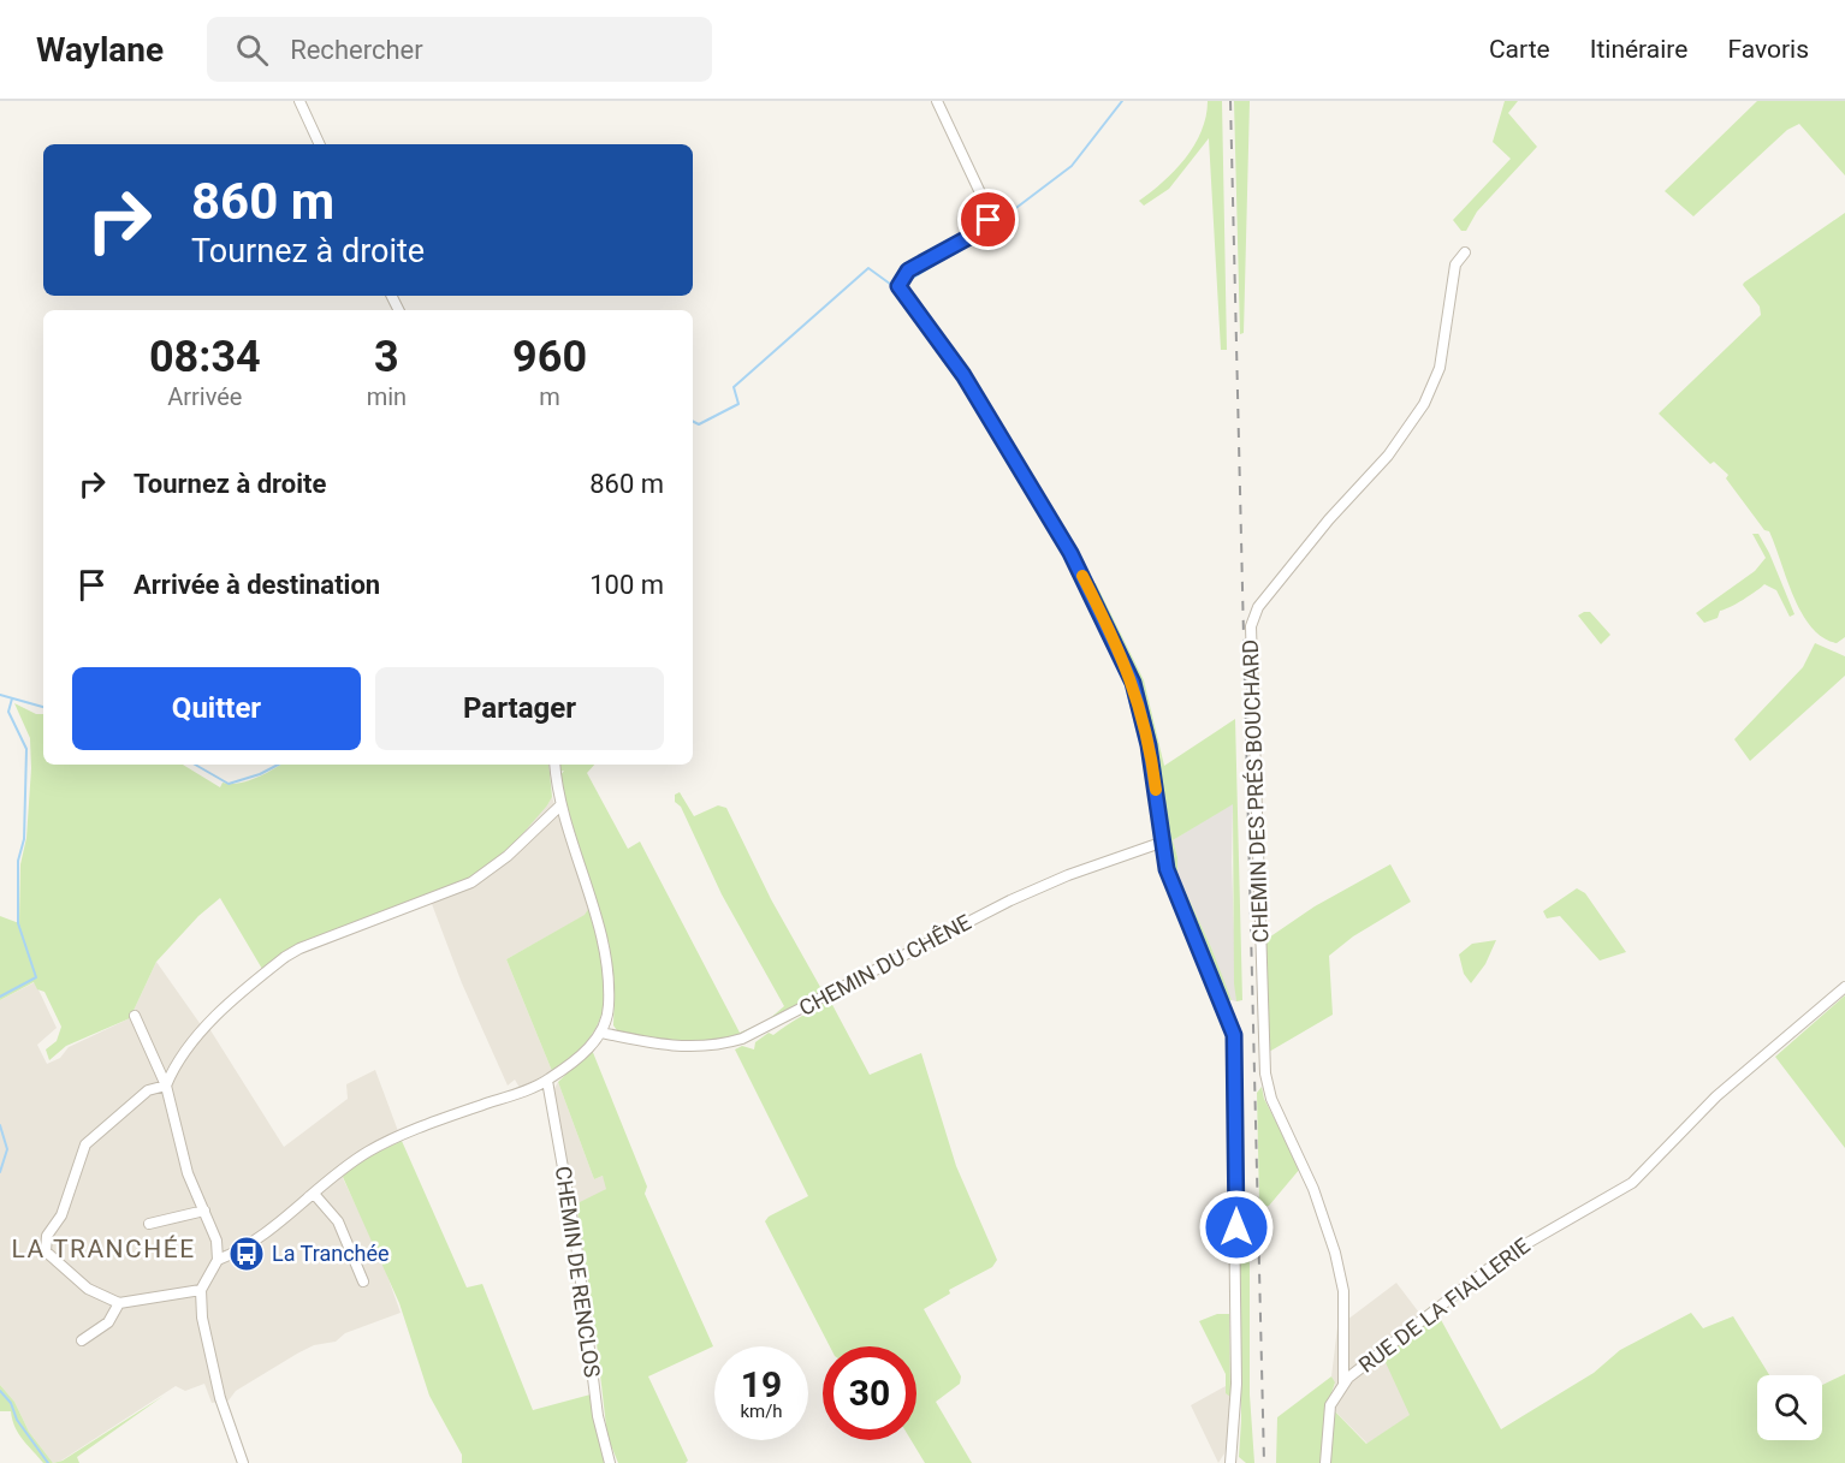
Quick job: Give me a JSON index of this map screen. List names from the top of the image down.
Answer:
{
  "streets": {
    "street": [
      "CHEMIN DES PRÉS BOUCHARD",
      "CHEMIN DU CHÊNE",
      "CHEMIN DE RENCLOS",
      "RUE DE LA FIALLERIE"
    ]
  },
  "crossings": [
    ["CHEMIN DES PRÉS BOUCHARD", "RUE DE LA FIALLERIE"]
  ],
  "districts": ["LA TRANCHÉE"],
  "places": {
    "bus stop": ["La Tranchée"]
  },
  "page": {
    "header": "Waylane",
    "search": "Rechercher",
    "nav": ["Carte", "Itinéraire", "Favoris"],
    "turn": ["860 m", "Tournez à droite"],
    "eta": [
      "08:34",
      "Arrivée",
      "3",
      "min",
      "960",
      "m"
    ],
    "list": [
      {
        "name": "Tournez à droite",
        "value": "860 m"
      },
      {
        "name": "Arrivée à destination",
        "value": "100 m"
      }
    ],
    "buttons": ["Quitter", "Partager"],
    "speed": "19 km/h",
    "limit": "30"
  }
}
